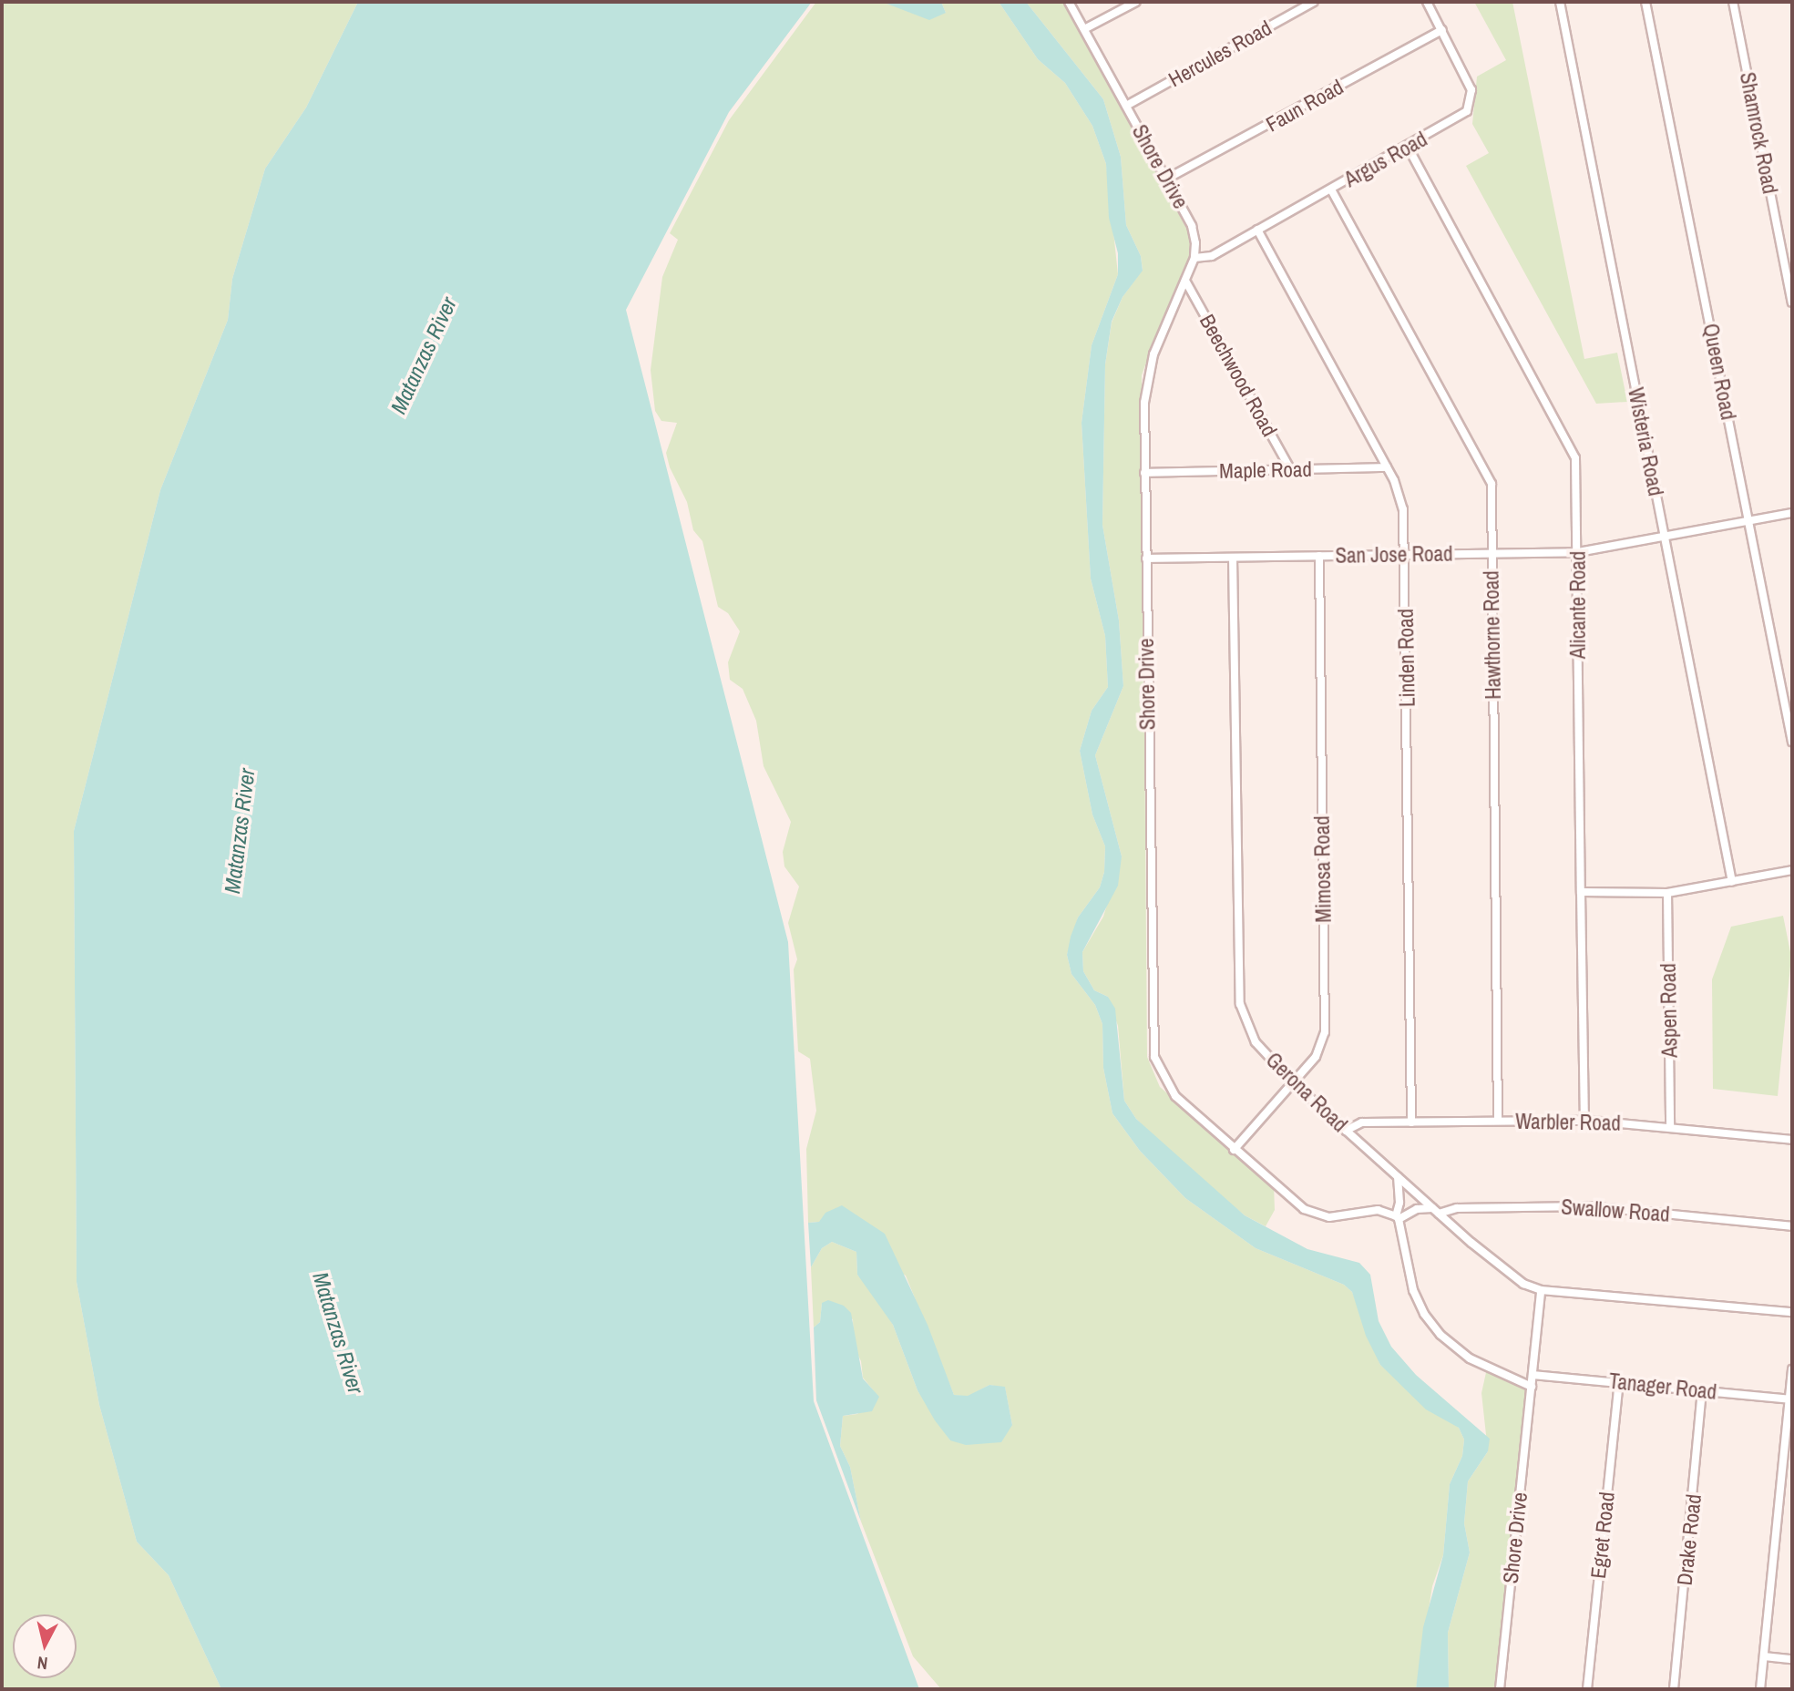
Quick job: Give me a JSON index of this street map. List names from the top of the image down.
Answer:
{
  "streets": {
    "street": [
      "Hercules Road",
      "Faun Road",
      "Shamrock Road",
      "Argus Road",
      "Shore Drive",
      "Queen Road",
      "Beechwood Road",
      "Wisteria Road",
      "Maple Road",
      "San Jose Road",
      "Alicante Road",
      "Hawthorne Road",
      "Linden Road",
      "Mimosa Road",
      "Aspen Road",
      "Gerona Road",
      "Warbler Road",
      "Swallow Road",
      "Tanager Road",
      "Egret Road",
      "Drake Road"
    ]
  },
  "crossings": [
    ["Hercules Road", "Shore Drive"],
    ["Faun Road", "Argus Road"],
    ["Faun Road", "Shore Drive"],
    ["Argus Road", "Shore Drive"],
    ["Argus Road", "Alicante Road"],
    ["Argus Road", "Hawthorne Road"],
    ["Argus Road", "Linden Road"],
    ["Shore Drive", "Beechwood Road"],
    ["Shore Drive", "Maple Road"],
    ["Shore Drive", "San Jose Road"],
    ["Shore Drive", "Mimosa Road"],
    ["Shore Drive", "Gerona Road"],
    ["Shore Drive", "Swallow Road"],
    ["Shore Drive", "Tanager Road"],
    ["Queen Road", "San Jose Road"],
    ["Beechwood Road", "Maple Road"],
    ["Wisteria Road", "San Jose Road"],
    ["Maple Road", "Linden Road"],
    ["San Jose Road", "Alicante Road"],
    ["San Jose Road", "Hawthorne Road"],
    ["San Jose Road", "Linden Road"],
    ["San Jose Road", "Mimosa Road"],
    ["San Jose Road", "Gerona Road"],
    ["Alicante Road", "Warbler Road"],
    ["Hawthorne Road", "Warbler Road"],
    ["Linden Road", "Warbler Road"],
    ["Mimosa Road", "Gerona Road"],
    ["Aspen Road", "Warbler Road"],
    ["Gerona Road", "Warbler Road"],
    ["Gerona Road", "Swallow Road"],
    ["Tanager Road", "Egret Road"],
    ["Tanager Road", "Drake Road"]
  ],
  "water": ["Matanzas River"],
  "north": "bottom"
}
